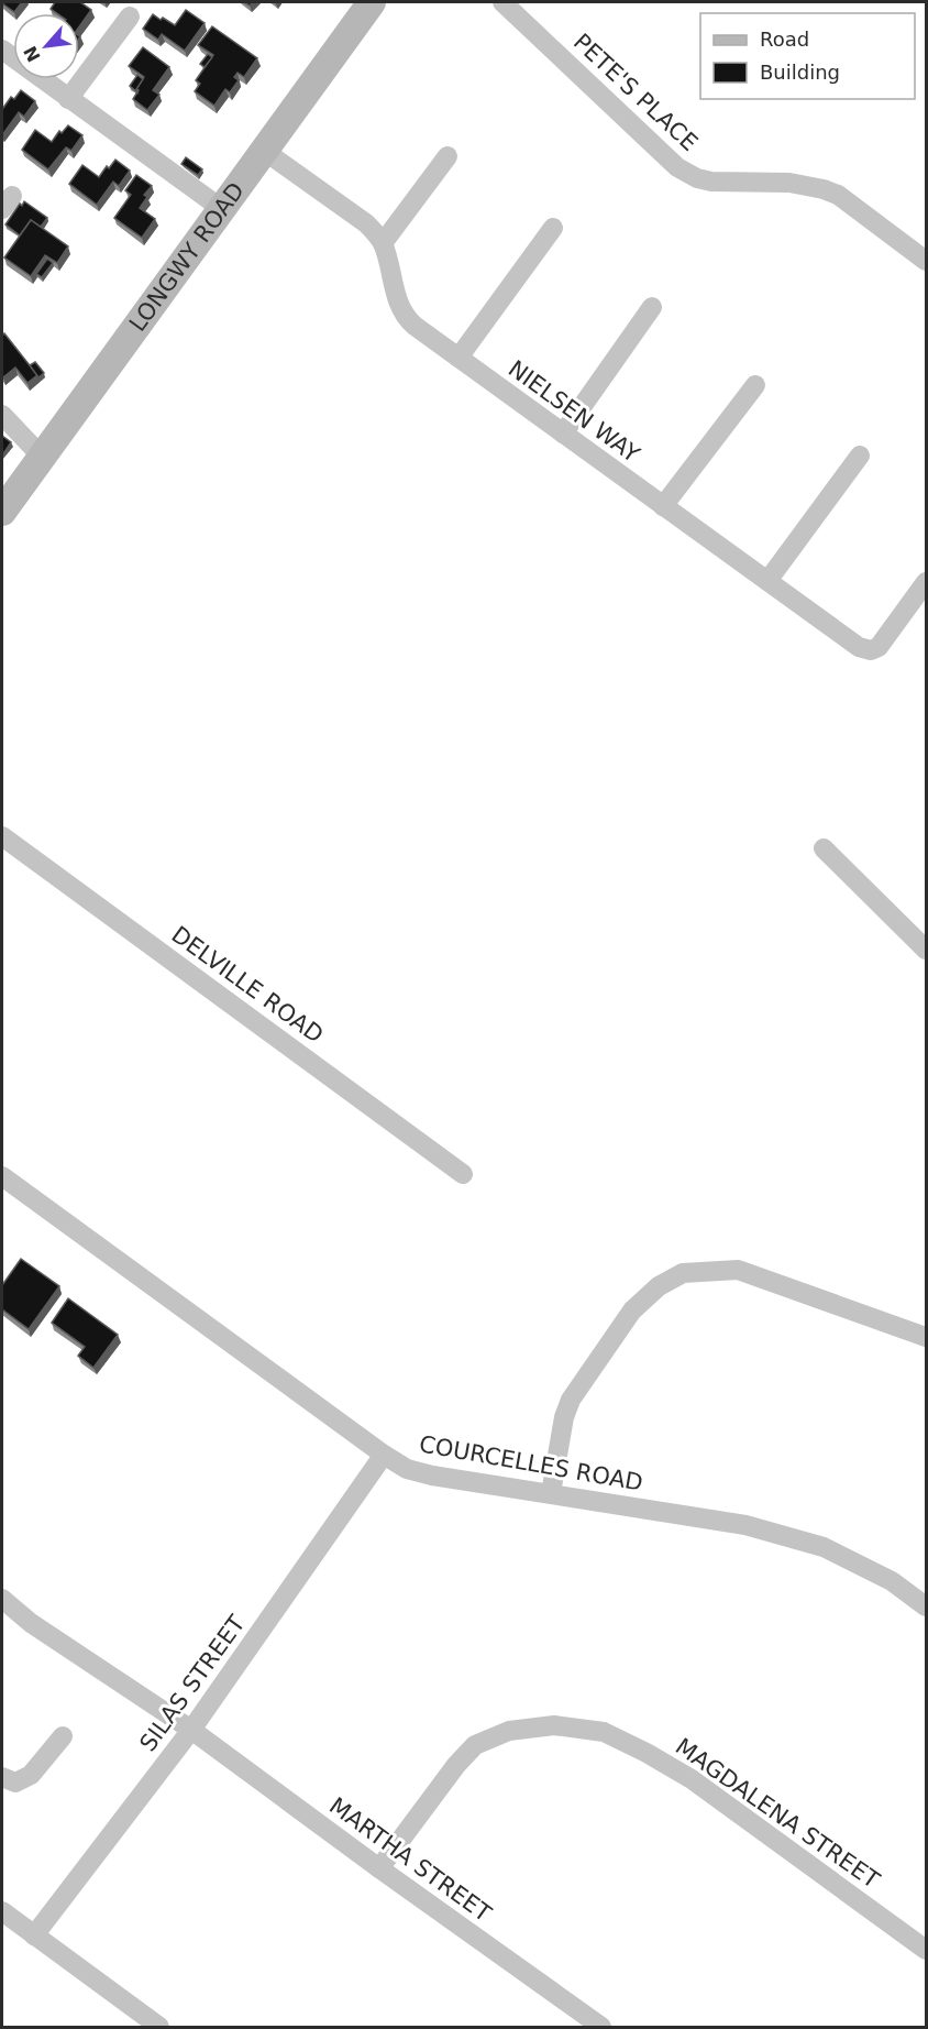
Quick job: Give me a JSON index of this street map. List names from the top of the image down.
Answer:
{
  "streets": {
    "street": [
      "PETE'S PLACE",
      "LONGWY ROAD",
      "NIELSEN WAY",
      "DELVILLE ROAD",
      "COURCELLES ROAD",
      "SILAS STREET",
      "MAGDALENA STREET",
      "MARTHA STREET"
    ]
  },
  "crossings": [
    ["LONGWY ROAD", "NIELSEN WAY"],
    ["COURCELLES ROAD", "SILAS STREET"],
    ["SILAS STREET", "MARTHA STREET"],
    ["MAGDALENA STREET", "MARTHA STREET"]
  ],
  "legend": ["Road", "Building"],
  "north": "bottom left"
}
